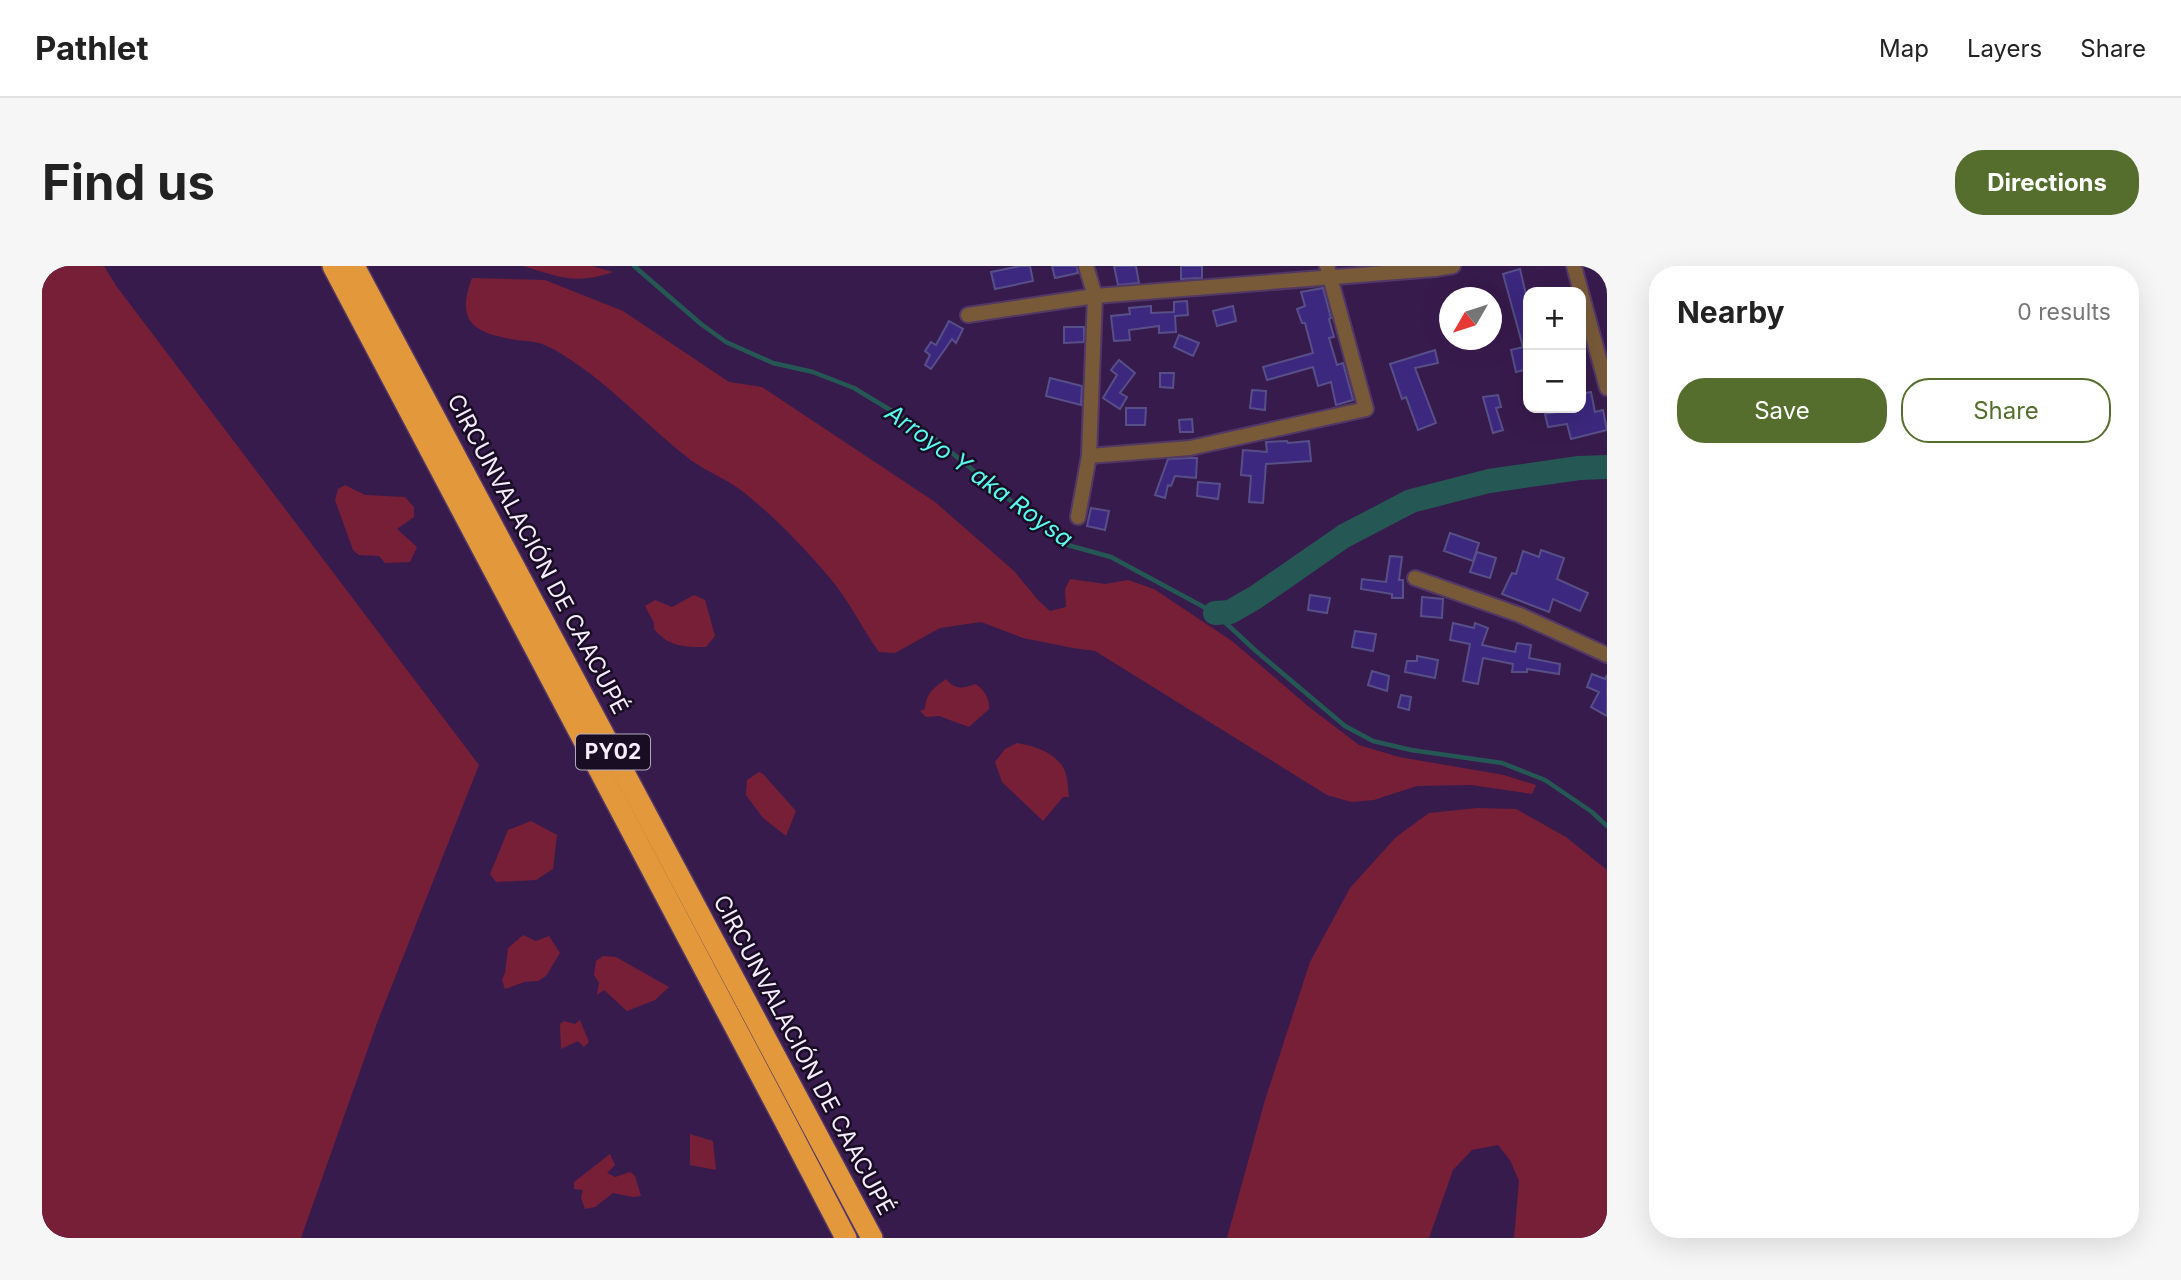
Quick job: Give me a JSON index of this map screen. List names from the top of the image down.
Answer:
{
  "streets": {
    "highway": ["CIRCUNVALACIÓN DE CAACUPÉ", "PY02"]
  },
  "water": ["Arroyo Y aka Roysa"],
  "north": "bottom left",
  "page": {
    "header": "Pathlet",
    "nav": ["Map", "Layers", "Share"],
    "buttons": [
      "Directions",
      ["Save", "Share"]
    ],
    "title": "Find us",
    "heading": ["Nearby", "0 results"],
    "map_buttons": ["+", "−"]
  }
}
